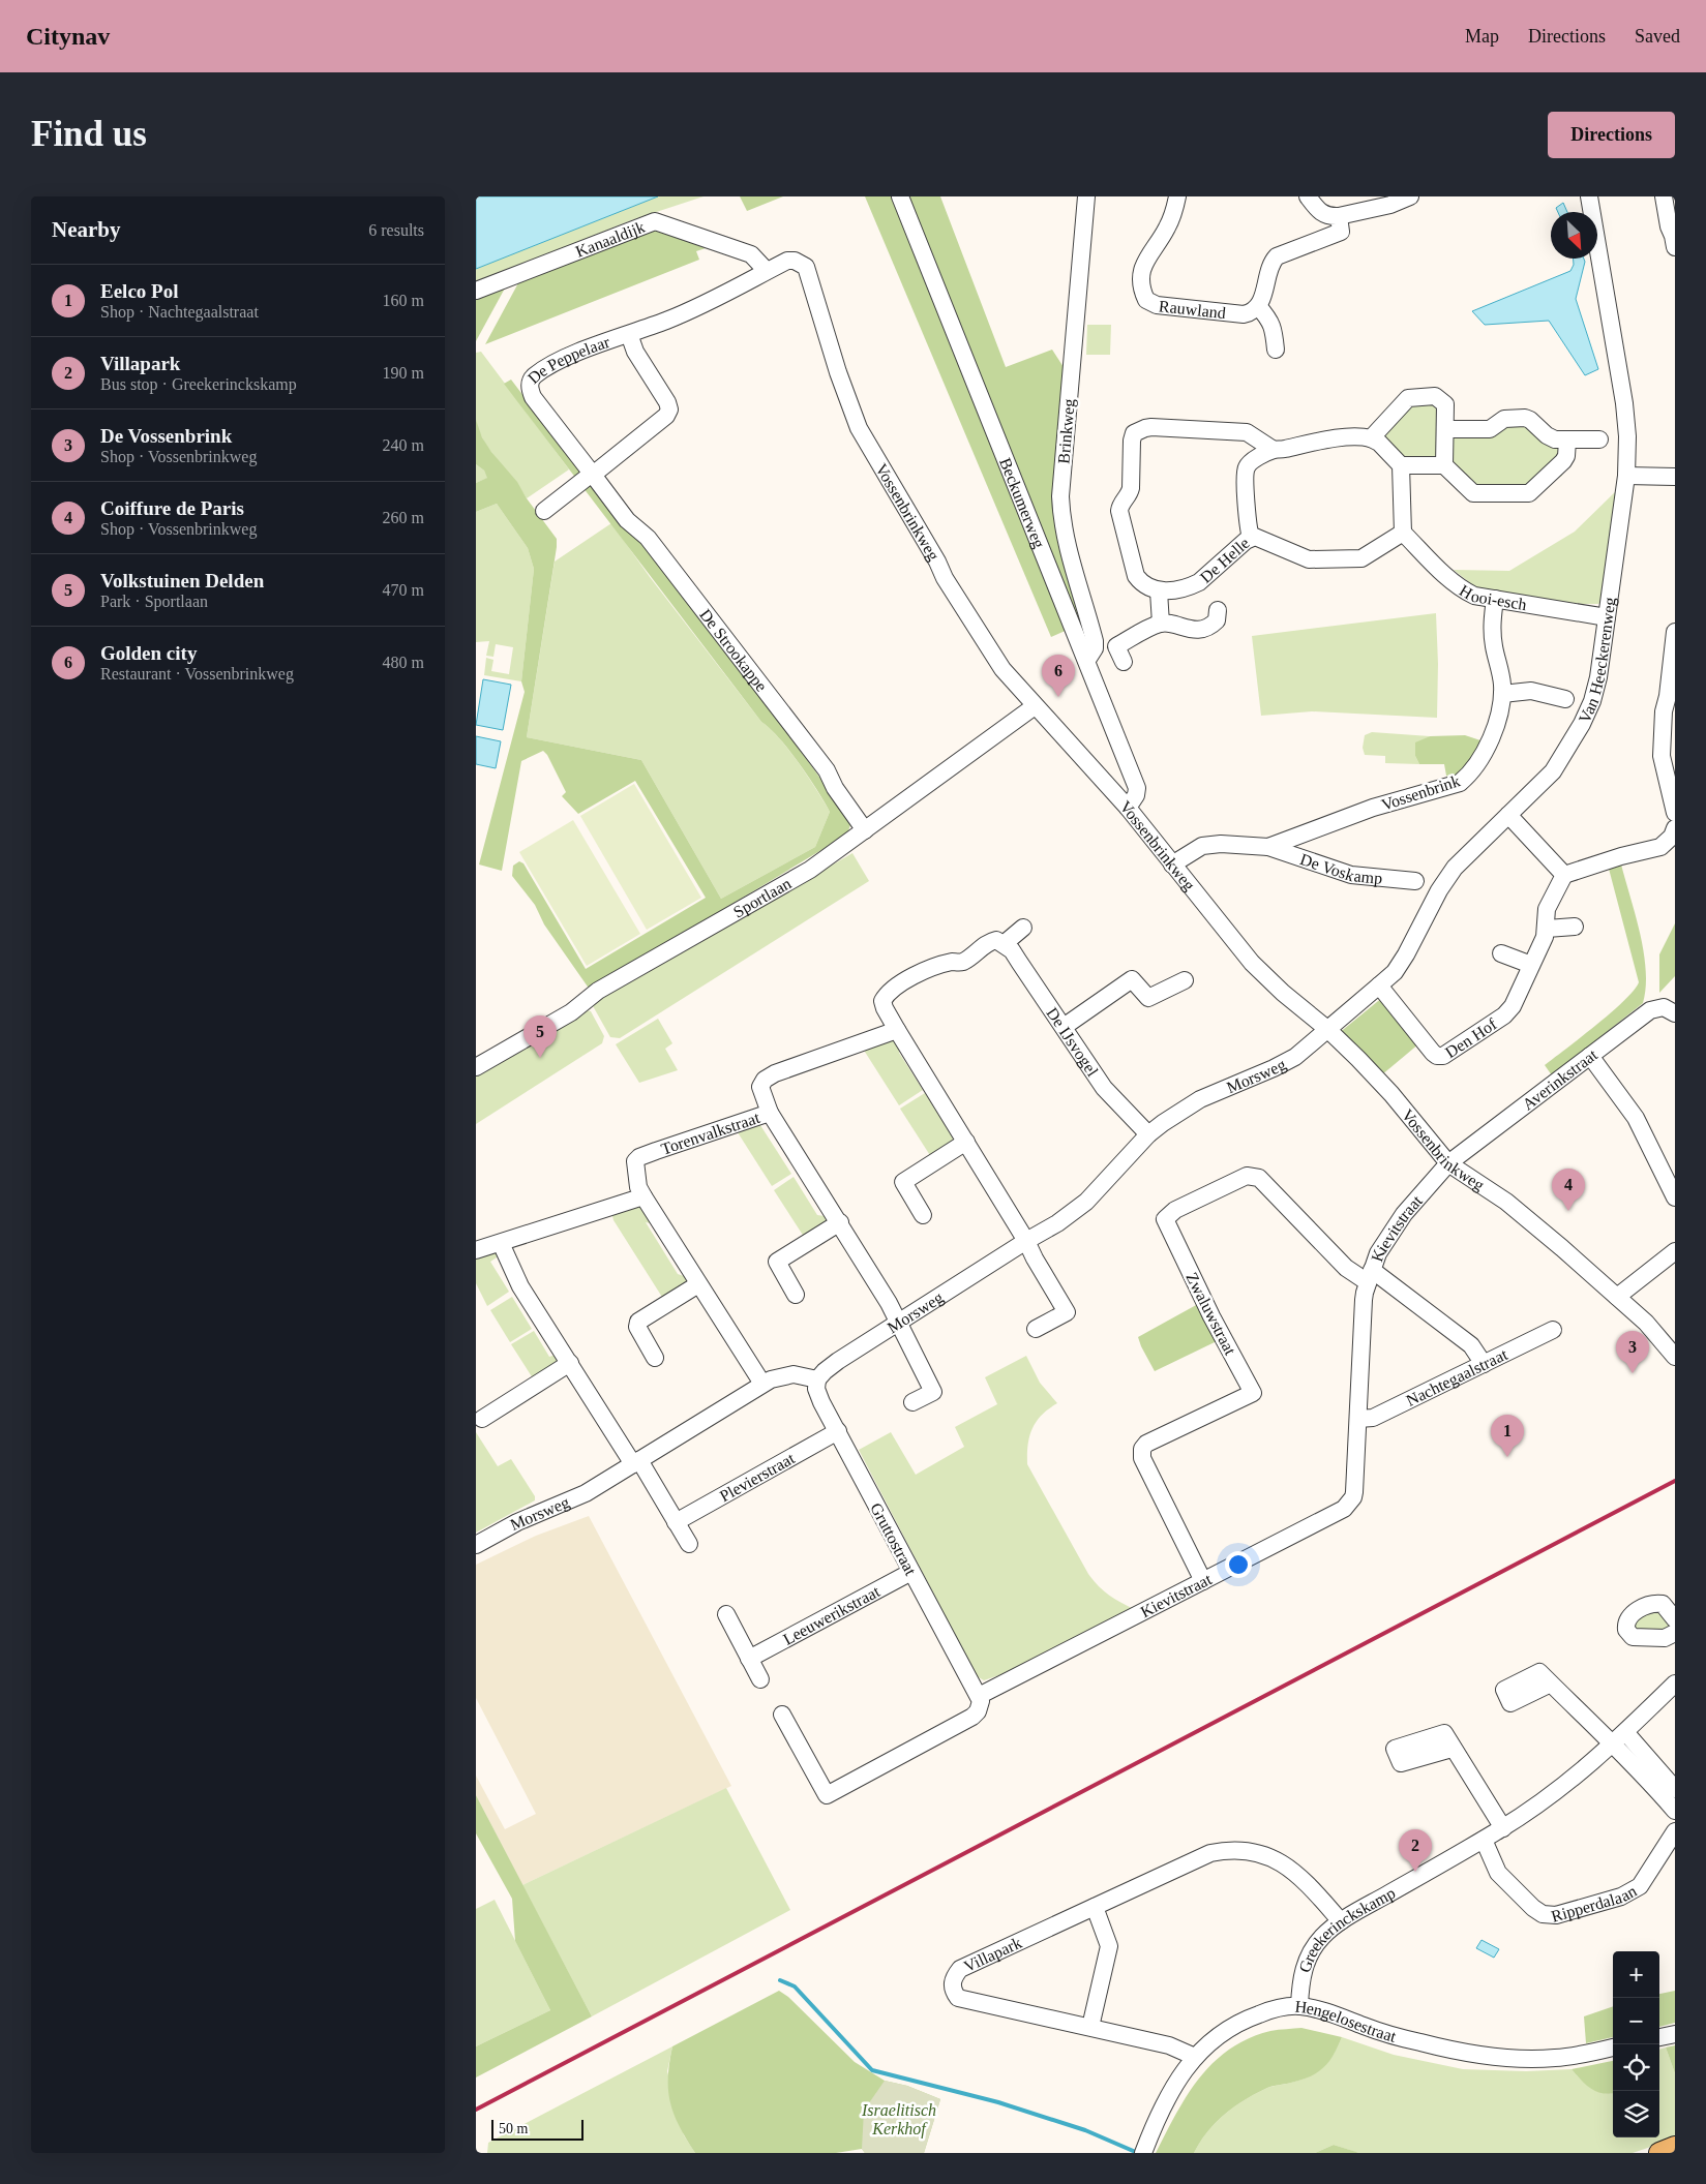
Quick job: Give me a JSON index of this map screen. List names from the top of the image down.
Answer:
{
  "streets": {
    "street": [
      "Kanaaldijk",
      "Rauwland",
      "De Peppelaar",
      "Brinkweg",
      "Beckumerweg",
      "Vossenbrinkweg",
      "De Helle",
      "Hooi-esch",
      "De Strookappe",
      "Van Heeckerenweg",
      "Vossenbrink",
      "De Voskamp",
      "Sportlaan",
      "Den Hof",
      "De IJsvogel",
      "Morsweg",
      "Averinkstraat",
      "Torenvalkstraat",
      "Kievitstraat",
      "Zwaluwstraat",
      "Nachtegaalstraat",
      "Plevierstraat",
      "Gruttostraat",
      "Leeuwerikstraat",
      "Ripperdalaan",
      "Greekerinckskamp",
      "Villapark",
      "Hengelosestraat"
    ]
  },
  "crossings": [
    ["Kanaaldijk", "De Peppelaar"],
    ["Kanaaldijk", "Vossenbrinkweg"],
    ["De Peppelaar", "Vossenbrinkweg"],
    ["De Peppelaar", "De Strookappe"],
    ["Brinkweg", "Beckumerweg"],
    ["Beckumerweg", "Vossenbrinkweg"],
    ["Vossenbrinkweg", "Van Heeckerenweg"],
    ["Vossenbrinkweg", "Vossenbrink"],
    ["Vossenbrinkweg", "Sportlaan"],
    ["Vossenbrinkweg", "Morsweg"],
    ["Vossenbrinkweg", "Averinkstraat"],
    ["Vossenbrinkweg", "Kievitstraat"],
    ["De Helle", "Hooi-esch"],
    ["Hooi-esch", "Van Heeckerenweg"],
    ["Hooi-esch", "Vossenbrink"],
    ["De Strookappe", "Sportlaan"],
    ["Van Heeckerenweg", "Den Hof"],
    ["Van Heeckerenweg", "Morsweg"],
    ["Vossenbrink", "De Voskamp"],
    ["De IJsvogel", "Morsweg"],
    ["Morsweg", "Gruttostraat"],
    ["Averinkstraat", "Kievitstraat"],
    ["Kievitstraat", "Zwaluwstraat"],
    ["Kievitstraat", "Nachtegaalstraat"],
    ["Kievitstraat", "Gruttostraat"],
    ["Plevierstraat", "Gruttostraat"],
    ["Gruttostraat", "Leeuwerikstraat"],
    ["Ripperdalaan", "Greekerinckskamp"],
    ["Greekerinckskamp", "Villapark"],
    ["Greekerinckskamp", "Hengelosestraat"],
    ["Villapark", "Hengelosestraat"]
  ],
  "parks": ["Israelitisch Kerkhof"],
  "scale_bar": "50 m",
  "north": "bottom right",
  "page": {
    "header": "Citynav",
    "nav": ["Map", "Directions", "Saved"],
    "buttons": "Directions",
    "title": "Find us",
    "heading": ["Nearby", "6 results"],
    "list": [
      {
        "mark": "1",
        "name": "Eelco Pol",
        "note": "Shop · Nachtegaalstraat",
        "value": "160 m"
      },
      {
        "mark": "2",
        "name": "Villapark",
        "note": "Bus stop · Greekerinckskamp",
        "value": "190 m"
      },
      {
        "mark": "3",
        "name": "De Vossenbrink",
        "note": "Shop · Vossenbrinkweg",
        "value": "240 m"
      },
      {
        "mark": "4",
        "name": "Coiffure de Paris",
        "note": "Shop · Vossenbrinkweg",
        "value": "260 m"
      },
      {
        "mark": "5",
        "name": "Volkstuinen Delden",
        "note": "Park · Sportlaan",
        "value": "470 m"
      },
      {
        "mark": "6",
        "name": "Golden city",
        "note": "Restaurant · Vossenbrinkweg",
        "value": "480 m"
      }
    ],
    "pins": [
      "6",
      "5",
      "4",
      "3",
      "1",
      "2"
    ],
    "map_buttons": ["+", "−"],
    "scale": "50 m"
  }
}
